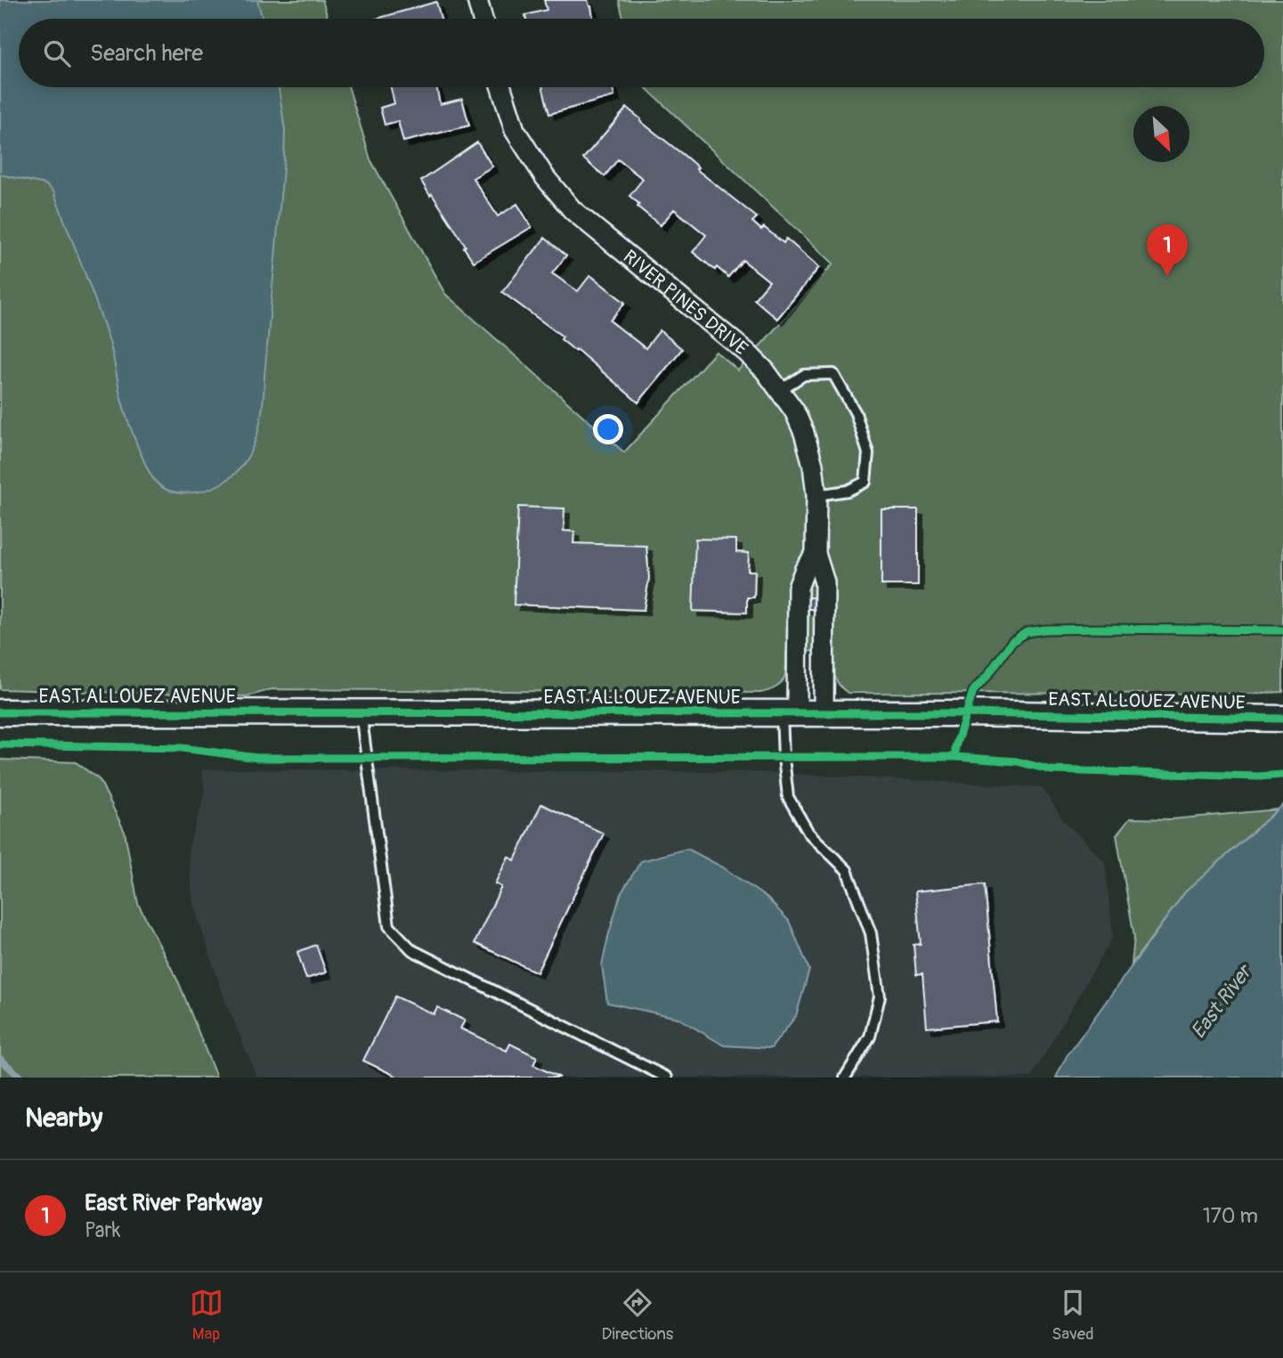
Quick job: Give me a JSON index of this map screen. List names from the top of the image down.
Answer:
{
  "streets": {
    "street": ["RIVER PINES DRIVE", "EAST ALLOUEZ AVENUE"]
  },
  "crossings": [
    ["RIVER PINES DRIVE", "EAST ALLOUEZ AVENUE"]
  ],
  "water": ["East River"],
  "north": "bottom right",
  "page": {
    "search": "Search here",
    "pins": "1",
    "heading": "Nearby",
    "list": [
      {
        "mark": "1",
        "name": "East River Parkway",
        "note": "Park",
        "value": "170 m"
      }
    ],
    "nav": ["Map", "Directions", "Saved"]
  }
}
